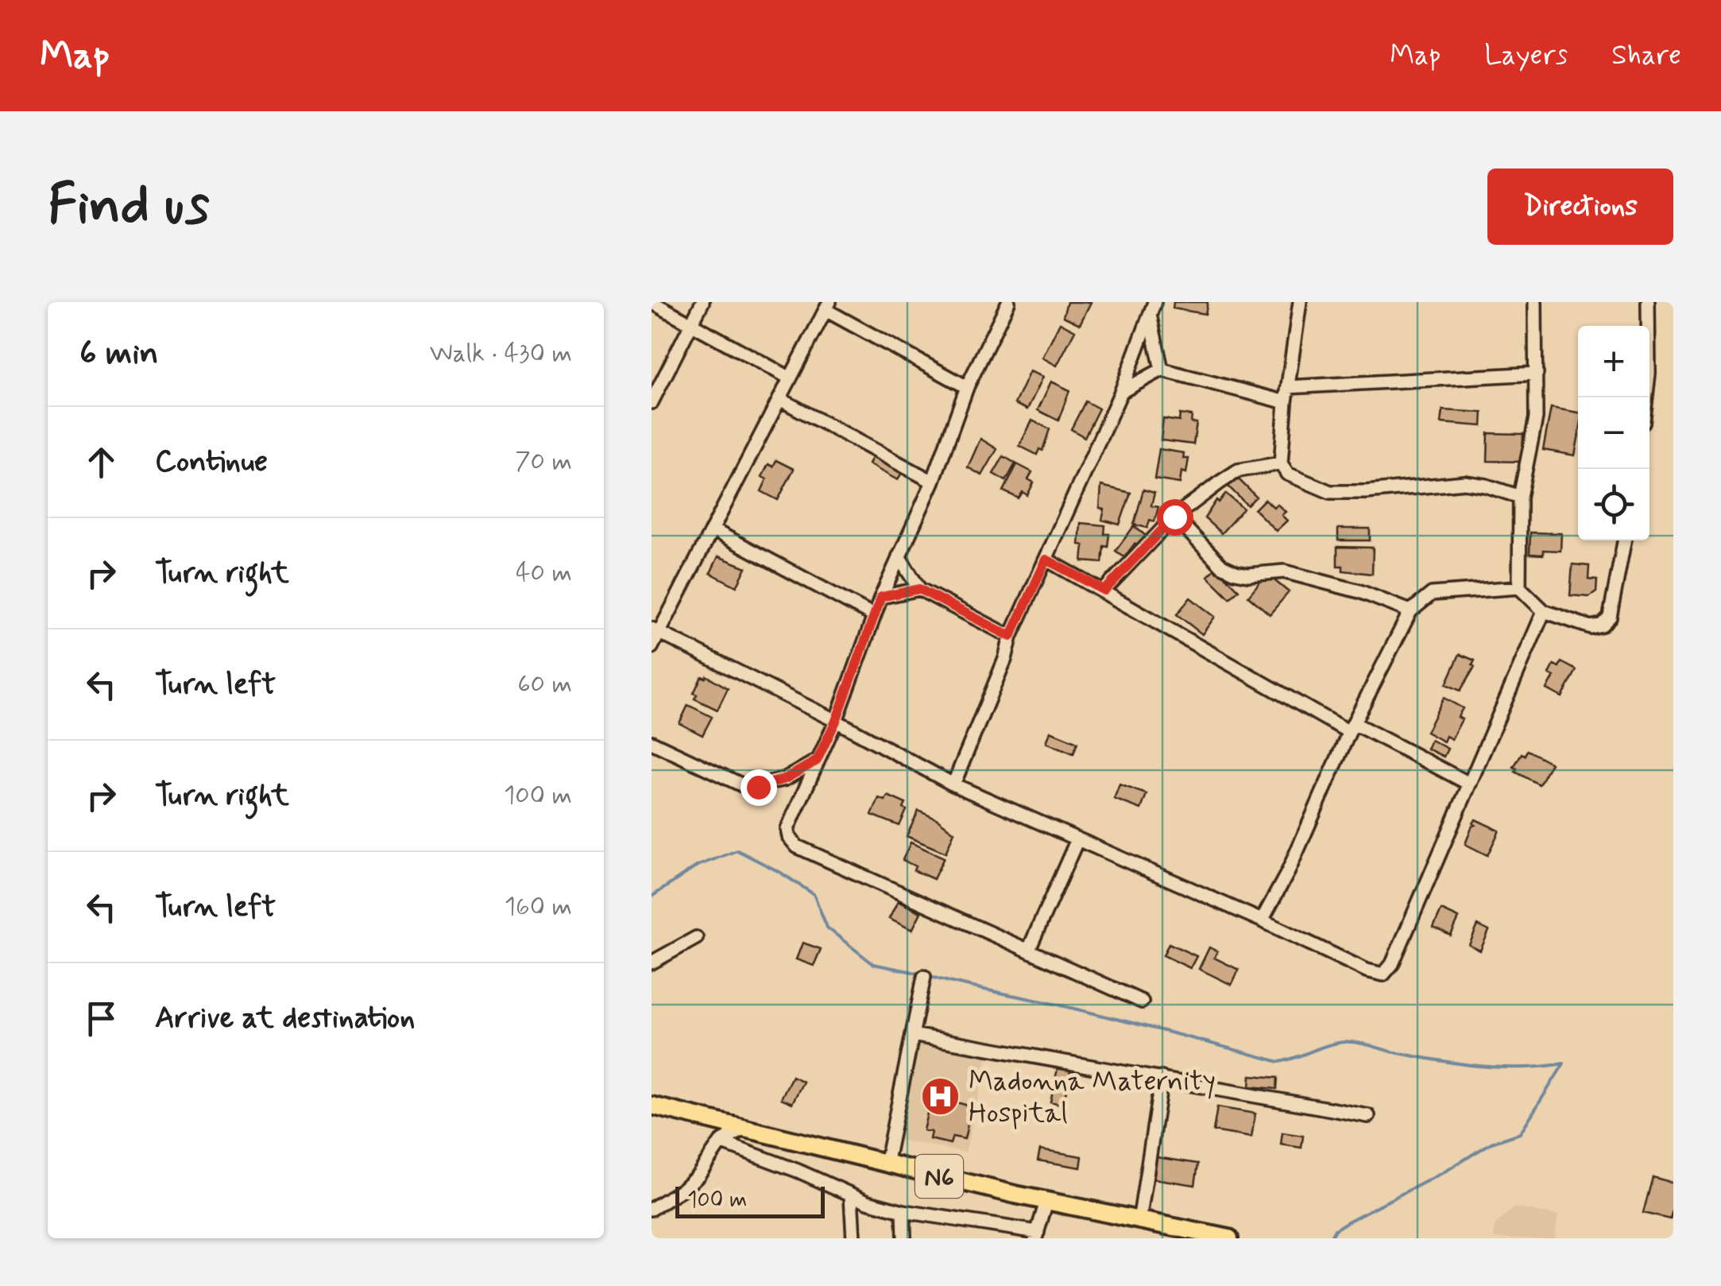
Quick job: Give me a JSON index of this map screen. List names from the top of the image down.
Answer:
{
  "streets": {
    "main road": ["N6"]
  },
  "places": {
    "hospital": ["Madonna Maternity Hospital"]
  },
  "scale_bar": "100 m",
  "page": {
    "header": "Map",
    "nav": ["Map", "Layers", "Share"],
    "buttons": "Directions",
    "title": "Find us",
    "heading": ["6 min", "Walk · 430 m"],
    "map_buttons": ["+", "−"],
    "list": [
      ["Continue", "70 m"],
      ["Turn right", "40 m"],
      ["Turn left", "60 m"],
      ["Turn right", "100 m"],
      ["Turn left", "160 m"],
      "Arrive at destination"
    ],
    "scale": "100 m"
  }
}
